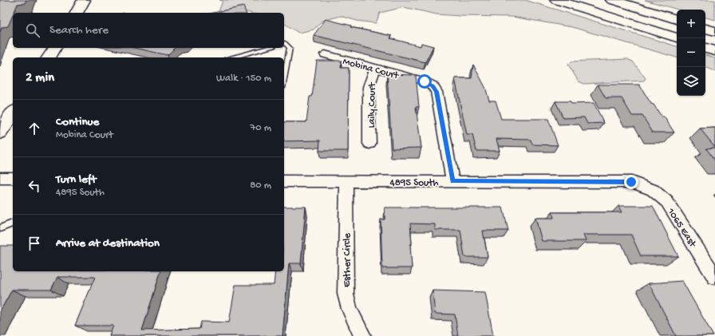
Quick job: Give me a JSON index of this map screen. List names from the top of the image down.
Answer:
{
  "streets": {
    "street": [
      "Mobina Court",
      "Laily Court",
      "4895 South",
      "1065 East",
      "Esther Circle"
    ]
  },
  "crossings": [
    ["Mobina Court", "Laily Court"],
    ["Mobina Court", "4895 South"],
    ["4895 South", "1065 East"],
    ["4895 South", "Esther Circle"]
  ],
  "page": {
    "map_buttons": ["+", "−"],
    "search": "Search here",
    "heading": ["2 min", "Walk · 150 m"],
    "list": [
      ["Continue", "Mobina Court", "70 m"],
      ["Turn left", "4895 South", "80 m"],
      "Arrive at destination"
    ]
  }
}
